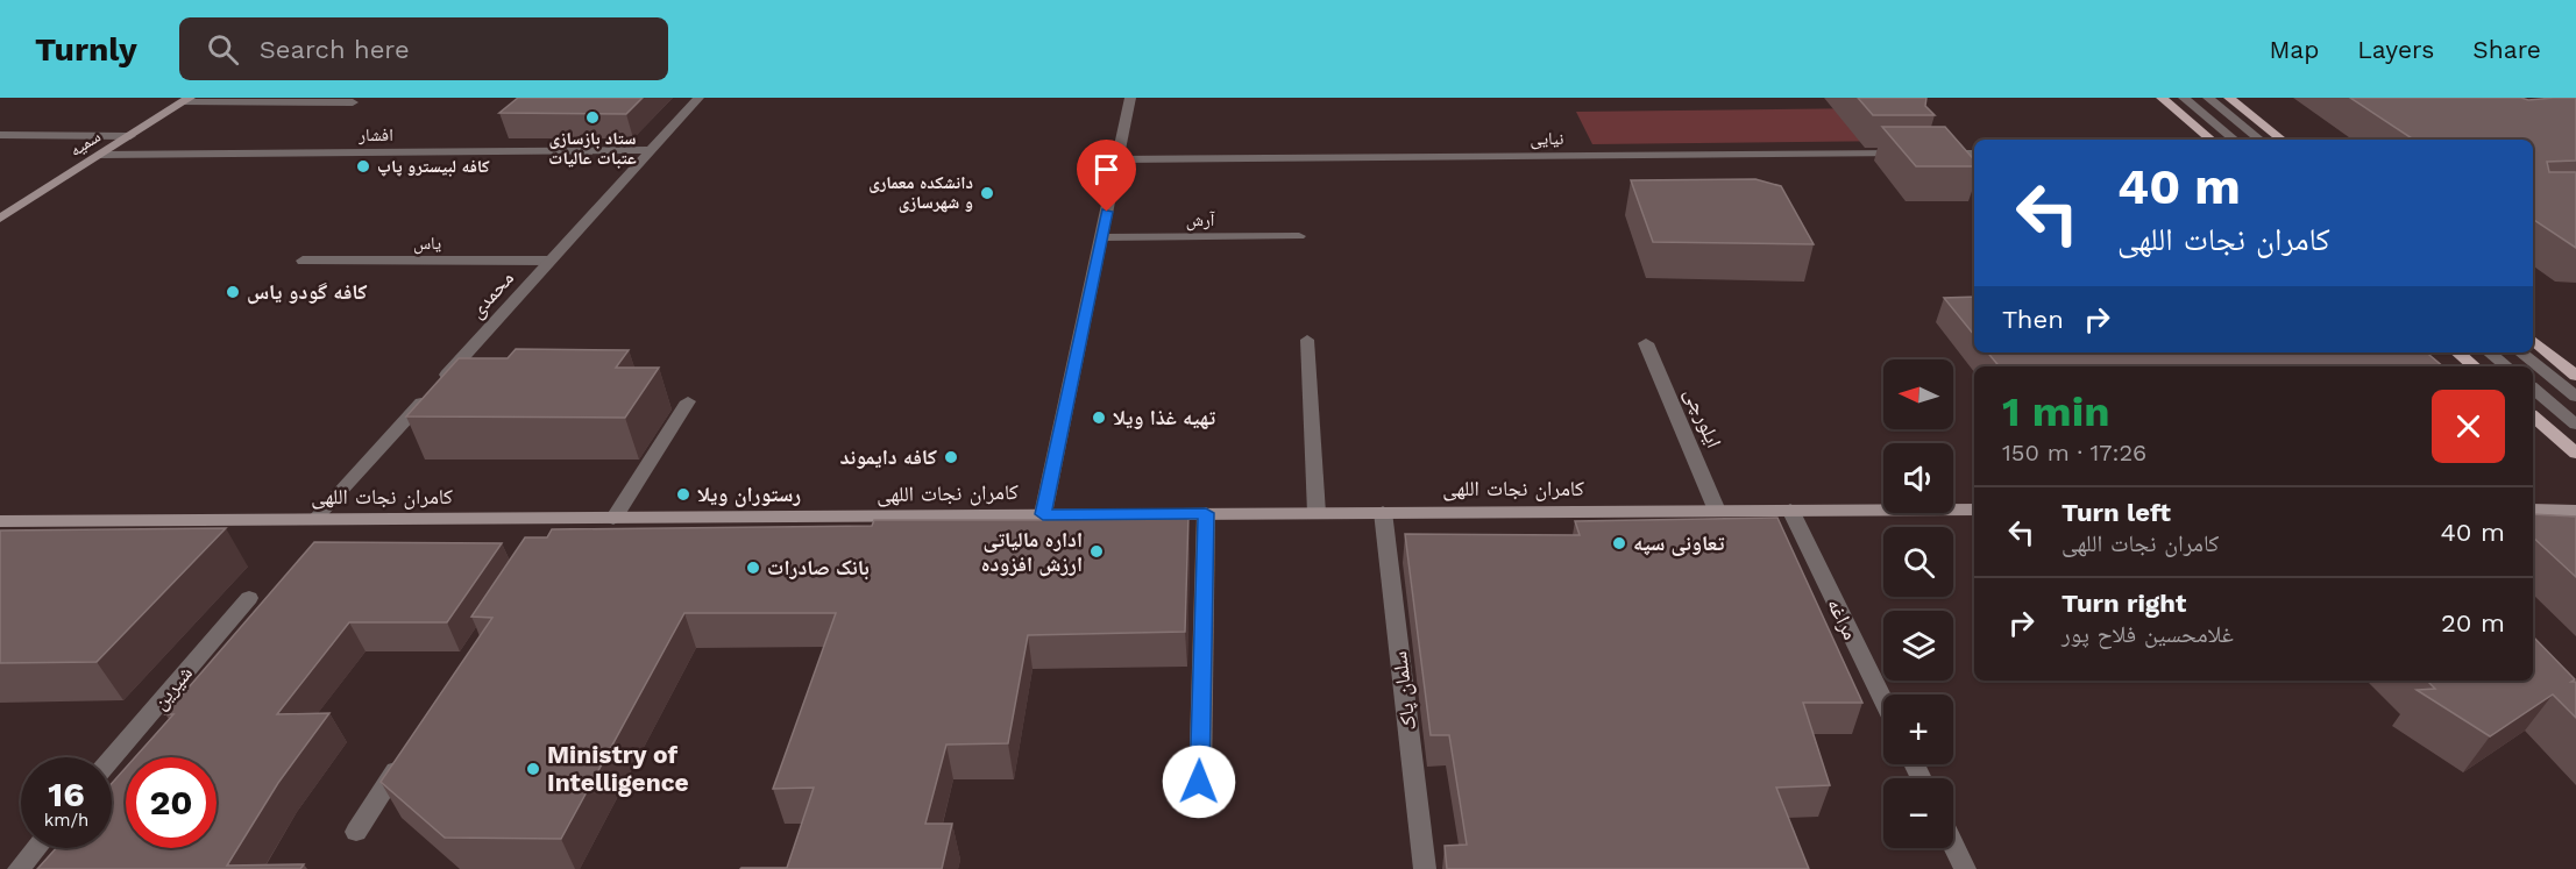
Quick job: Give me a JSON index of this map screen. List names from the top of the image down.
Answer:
{
  "streets": {
    "main road": ["سمیه", "کامران نجات اللهی"],
    "street": [
      "افشار",
      "نیایی",
      "آرش",
      "یاس",
      "محمدی",
      "ایلورچی",
      "مراغه",
      "شیرین",
      "سلمان پاک"
    ]
  },
  "crossings": [
    ["افشار", "سمیه"],
    ["افشار", "محمدی"],
    ["یاس", "محمدی"],
    ["محمدی", "کامران نجات اللهی"],
    ["ایلورچی", "کامران نجات اللهی"],
    ["کامران نجات اللهی", "مراغه"],
    ["کامران نجات اللهی", "سلمان پاک"]
  ],
  "places": [
    "ستاد بازسازی عتبات عالیات",
    "کافه لبیسترو پاپ",
    "دانشکده معماری و شهرسازی",
    "کافه گودو یاس",
    "تهیه غذا ویلا",
    "کافه دایموند",
    "رستوران ویلا",
    "تعاونی سپه",
    "اداره مالیاتی ارزش افزوده",
    "بانک صادرات",
    "Ministry of Intelligence"
  ],
  "north": "left",
  "page": {
    "header": "Turnly",
    "search": "Search here",
    "nav": ["Map", "Layers", "Share"],
    "turn": ["40 m", "کامران نجات اللهی"],
    "then": "Then",
    "map_buttons": ["+", "−"],
    "heading": ["1 min", "150 m · 17:26"],
    "list": [
      {
        "name": "Turn left",
        "note": "کامران نجات اللهی",
        "value": "40 m"
      },
      {
        "name": "Turn right",
        "note": "غلامحسین فلاح‌ پور",
        "value": "20 m"
      }
    ],
    "speed": "16 km/h",
    "limit": "20"
  }
}
